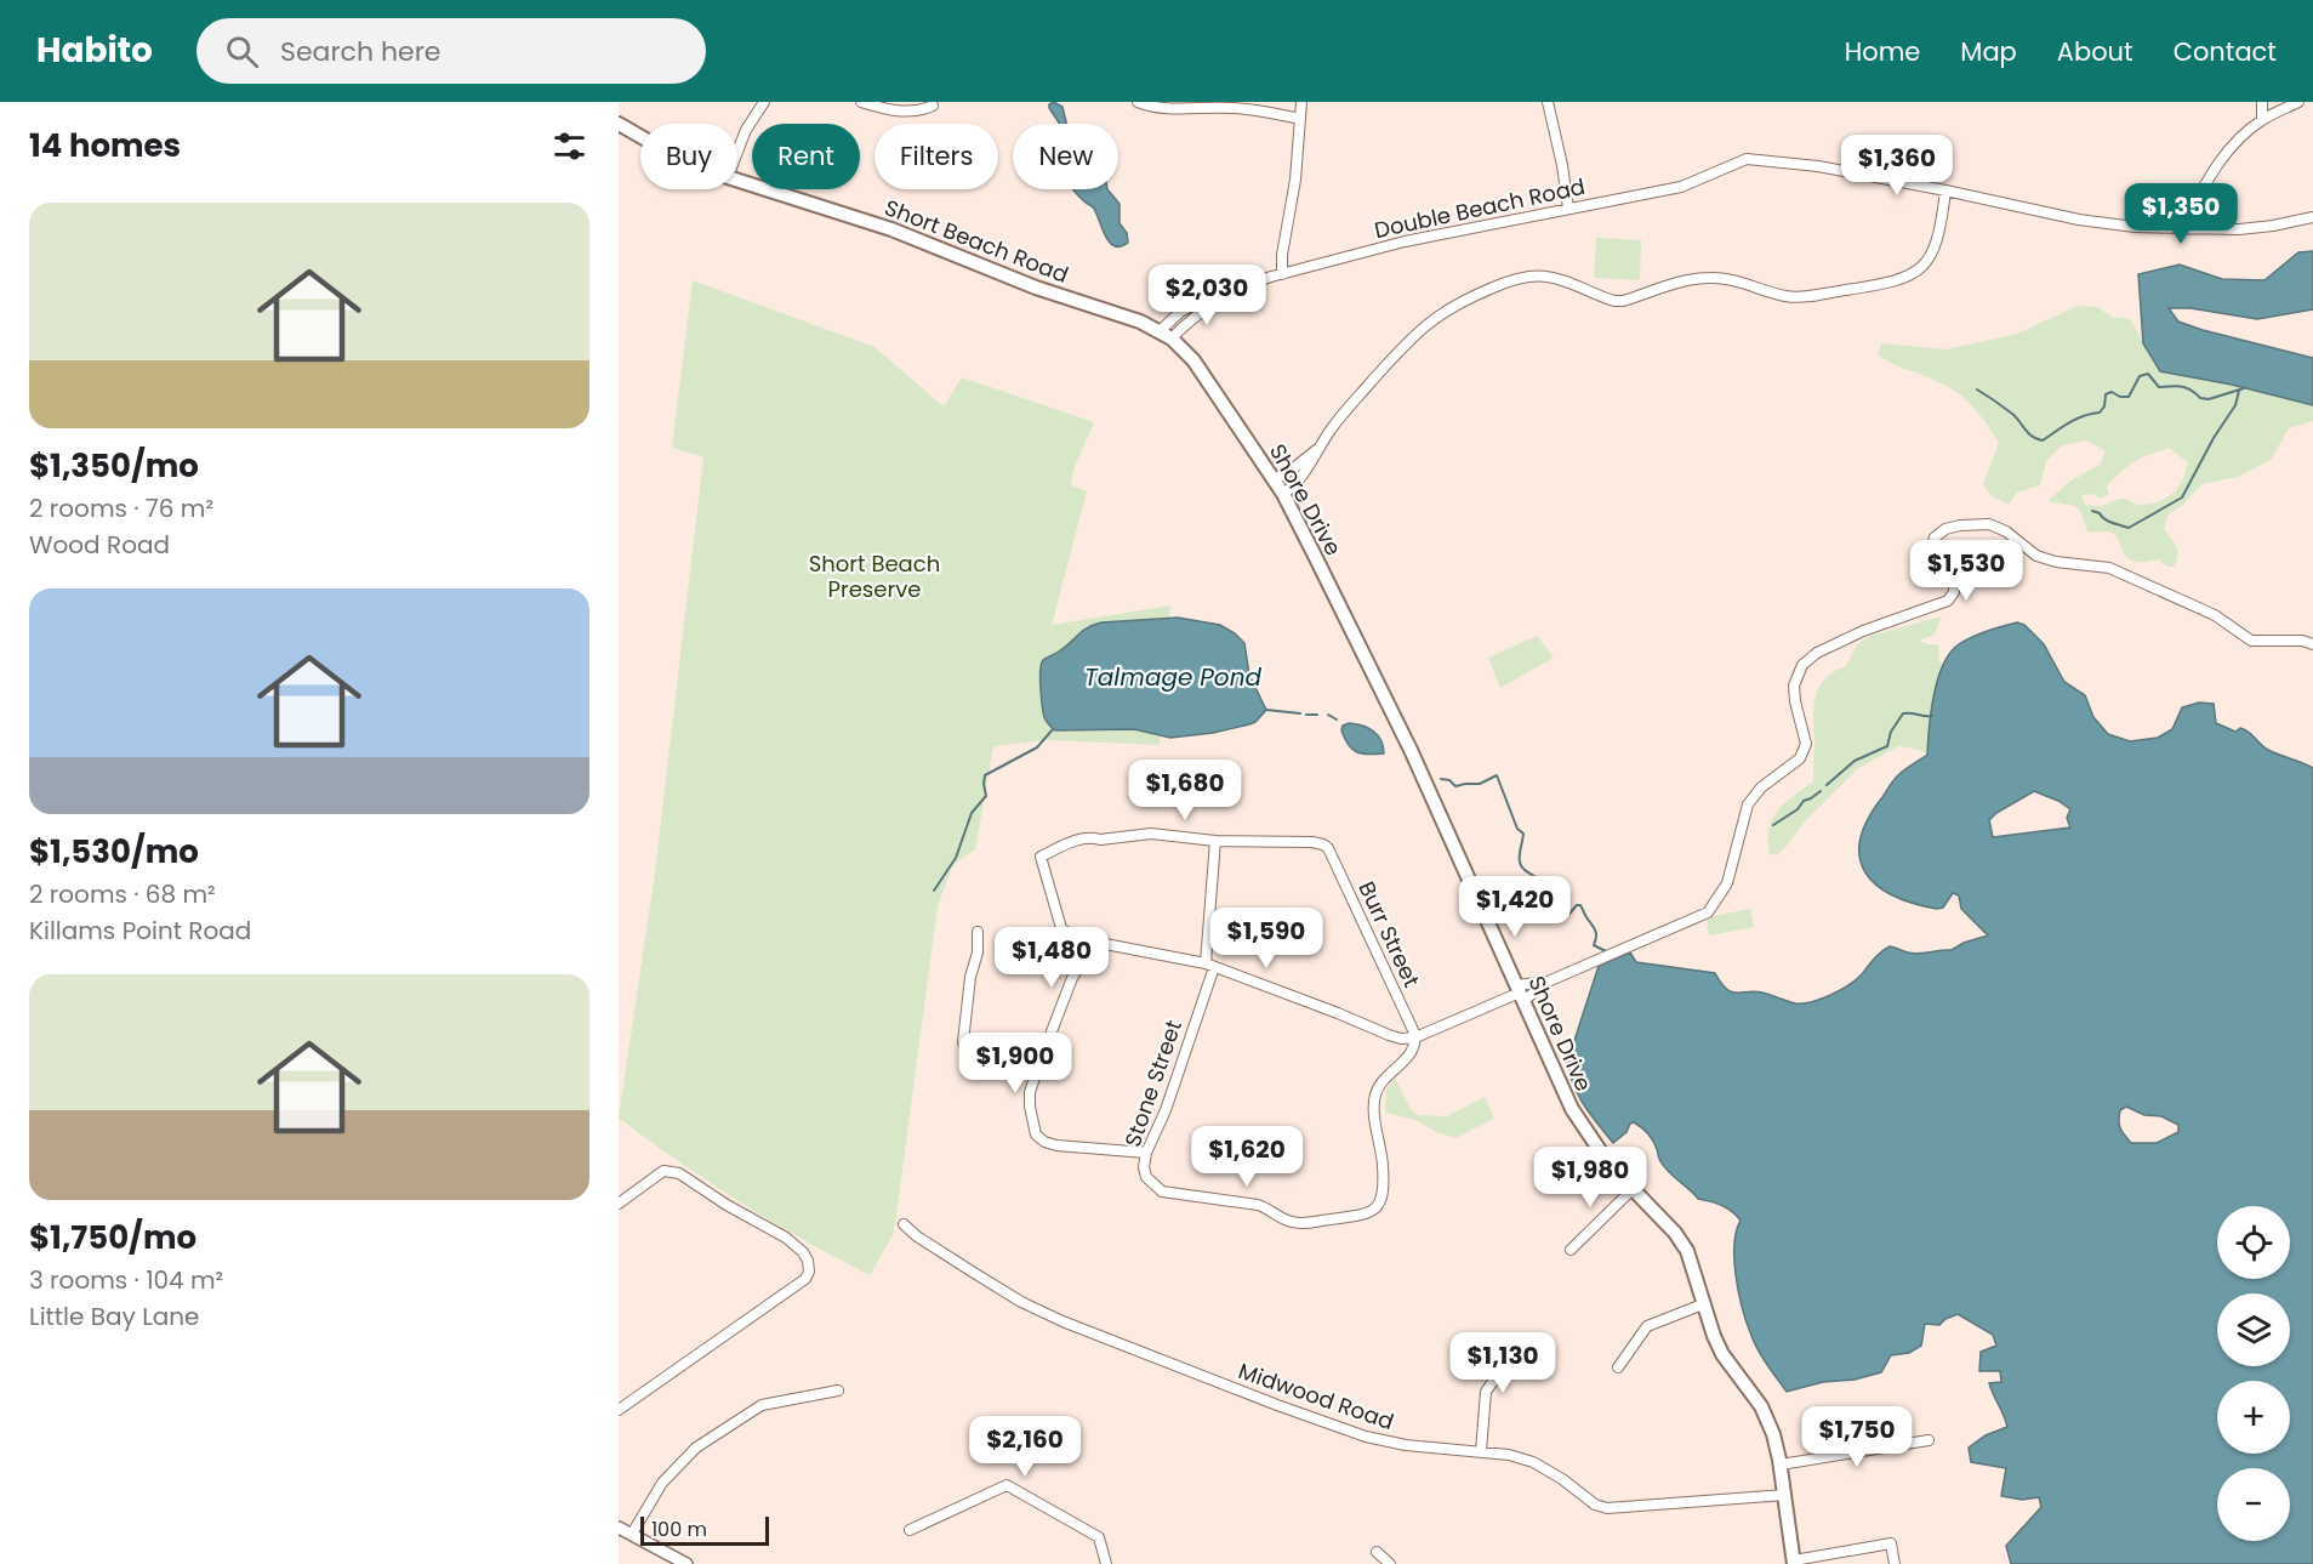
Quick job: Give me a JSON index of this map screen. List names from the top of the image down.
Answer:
{
  "streets": {
    "main road": ["Short Beach Road", "Shore Drive"],
    "street": [
      "Double Beach Road",
      "Burr Street",
      "Stone Street",
      "Midwood Road"
    ]
  },
  "crossings": [
    ["Double Beach Road", "Short Beach Road"],
    ["Double Beach Road", "Shore Drive"],
    ["Short Beach Road", "Shore Drive"],
    ["Shore Drive", "Midwood Road"],
    ["Burr Street", "Stone Street"]
  ],
  "water": ["Talmage Pond"],
  "parks": ["Short Beach Preserve"],
  "scale_bar": "100 m",
  "page": {
    "header": "Habito",
    "search": "Search here",
    "nav": [
      "Home",
      "Map",
      "About",
      "Contact"
    ],
    "heading": "14 homes",
    "chip": [
      "Buy",
      "Rent",
      "Filters",
      "New"
    ],
    "price": [
      "$1,360",
      "$1,350",
      "$2,030",
      "$1,530",
      "$1,680",
      "$1,420",
      "$1,590",
      "$1,480",
      "$1,900",
      "$1,620",
      "$1,980",
      "$1,130",
      "$1,750",
      "$2,160"
    ],
    "list": [
      {
        "name": "$1,350/mo",
        "note": "2 rooms · 76 m² · Wood Road"
      },
      {
        "name": "$1,530/mo",
        "note": "2 rooms · 68 m² · Killams Point Road"
      },
      {
        "name": "$1,750/mo",
        "note": "3 rooms · 104 m² · Little Bay Lane"
      }
    ],
    "map_buttons": ["+", "−"],
    "scale": "100 m"
  }
}
